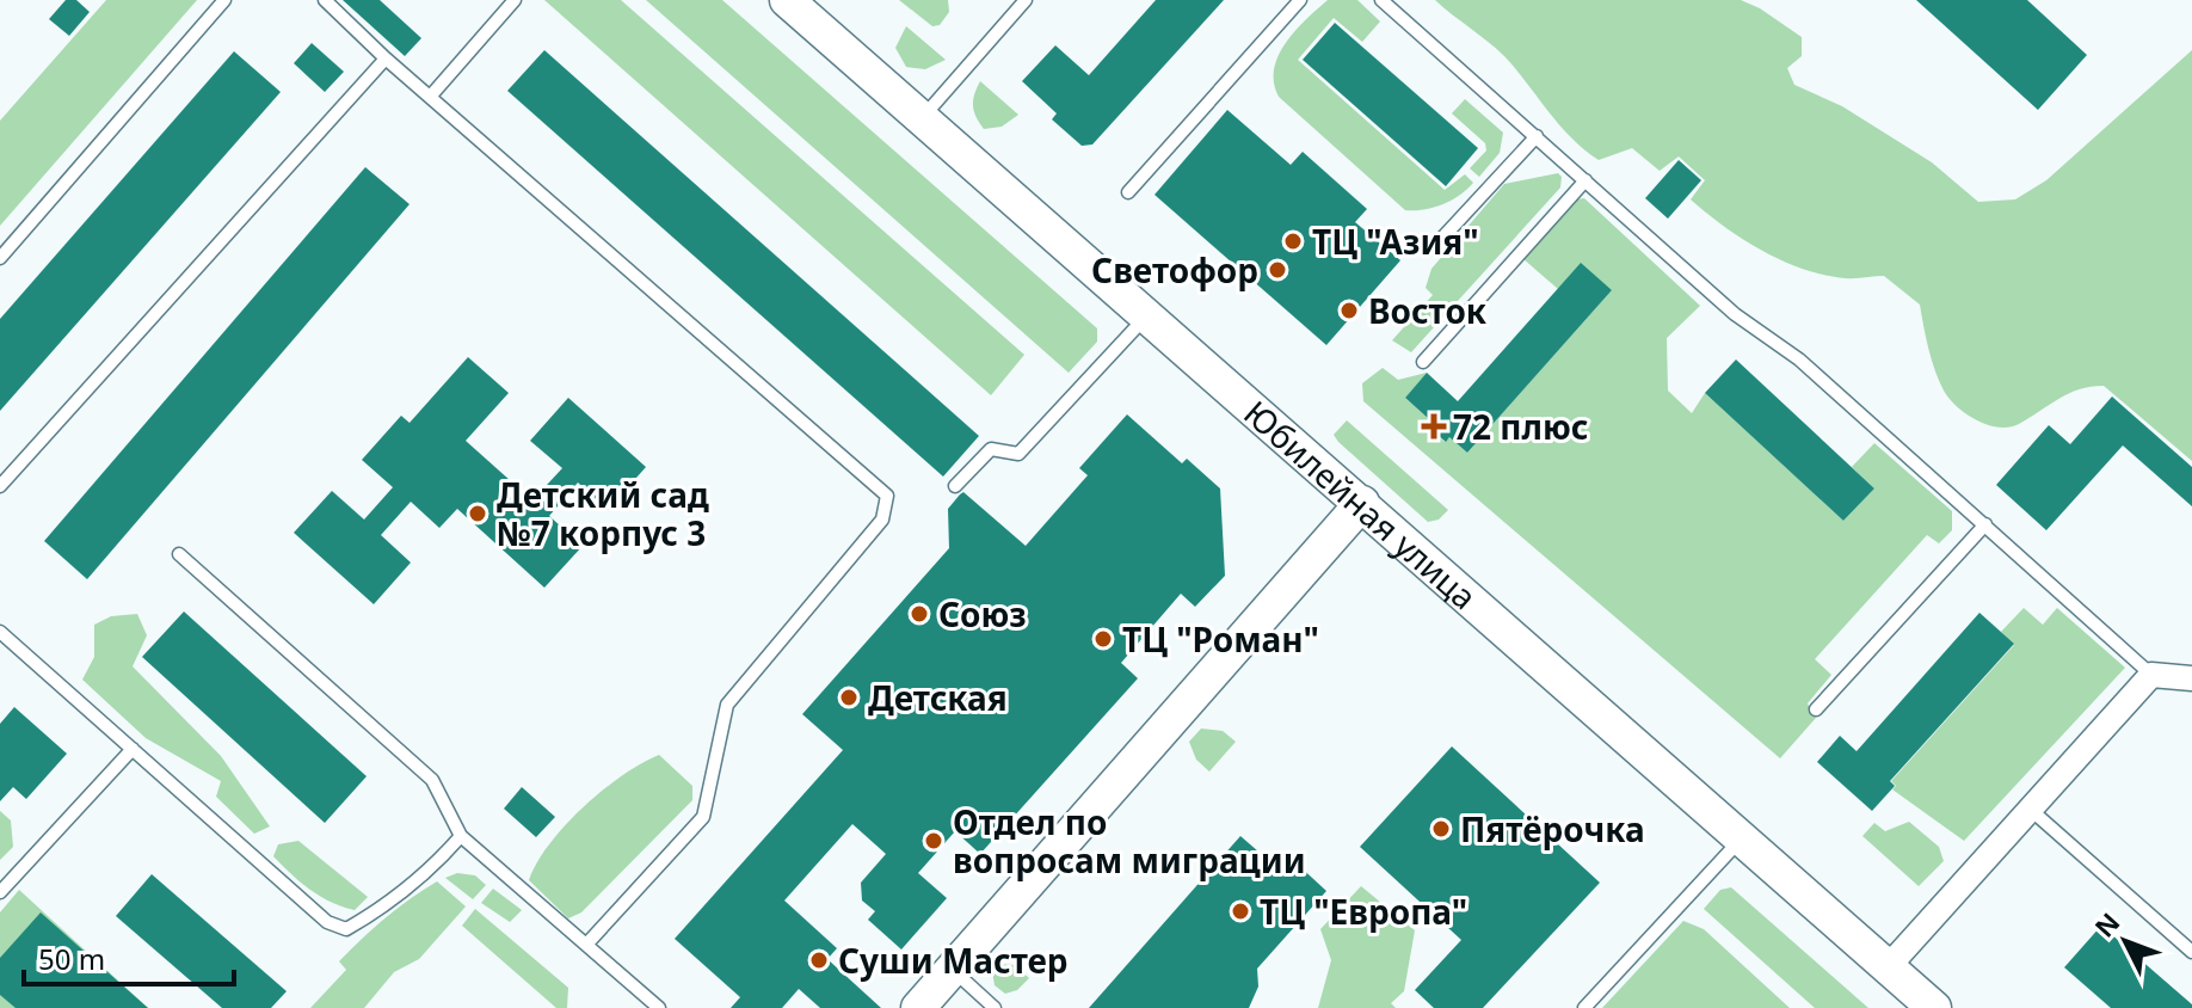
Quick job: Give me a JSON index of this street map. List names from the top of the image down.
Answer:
{
  "streets": {
    "main road": ["Юбилейная улица"]
  },
  "places": {
    "other": [
      "ТЦ \"Азия\"",
      "Светофор",
      "Восток",
      "Детский сад №7 корпус 3",
      "Союз",
      "ТЦ \"Роман\"",
      "Детская",
      "Пятёрочка",
      "Отдел по вопросам миграции",
      "ТЦ \"Европа\"",
      "Суши Мастер"
    ],
    "health": ["72 плюс"]
  },
  "scale_bar": "50 m",
  "north": "top left"
}
